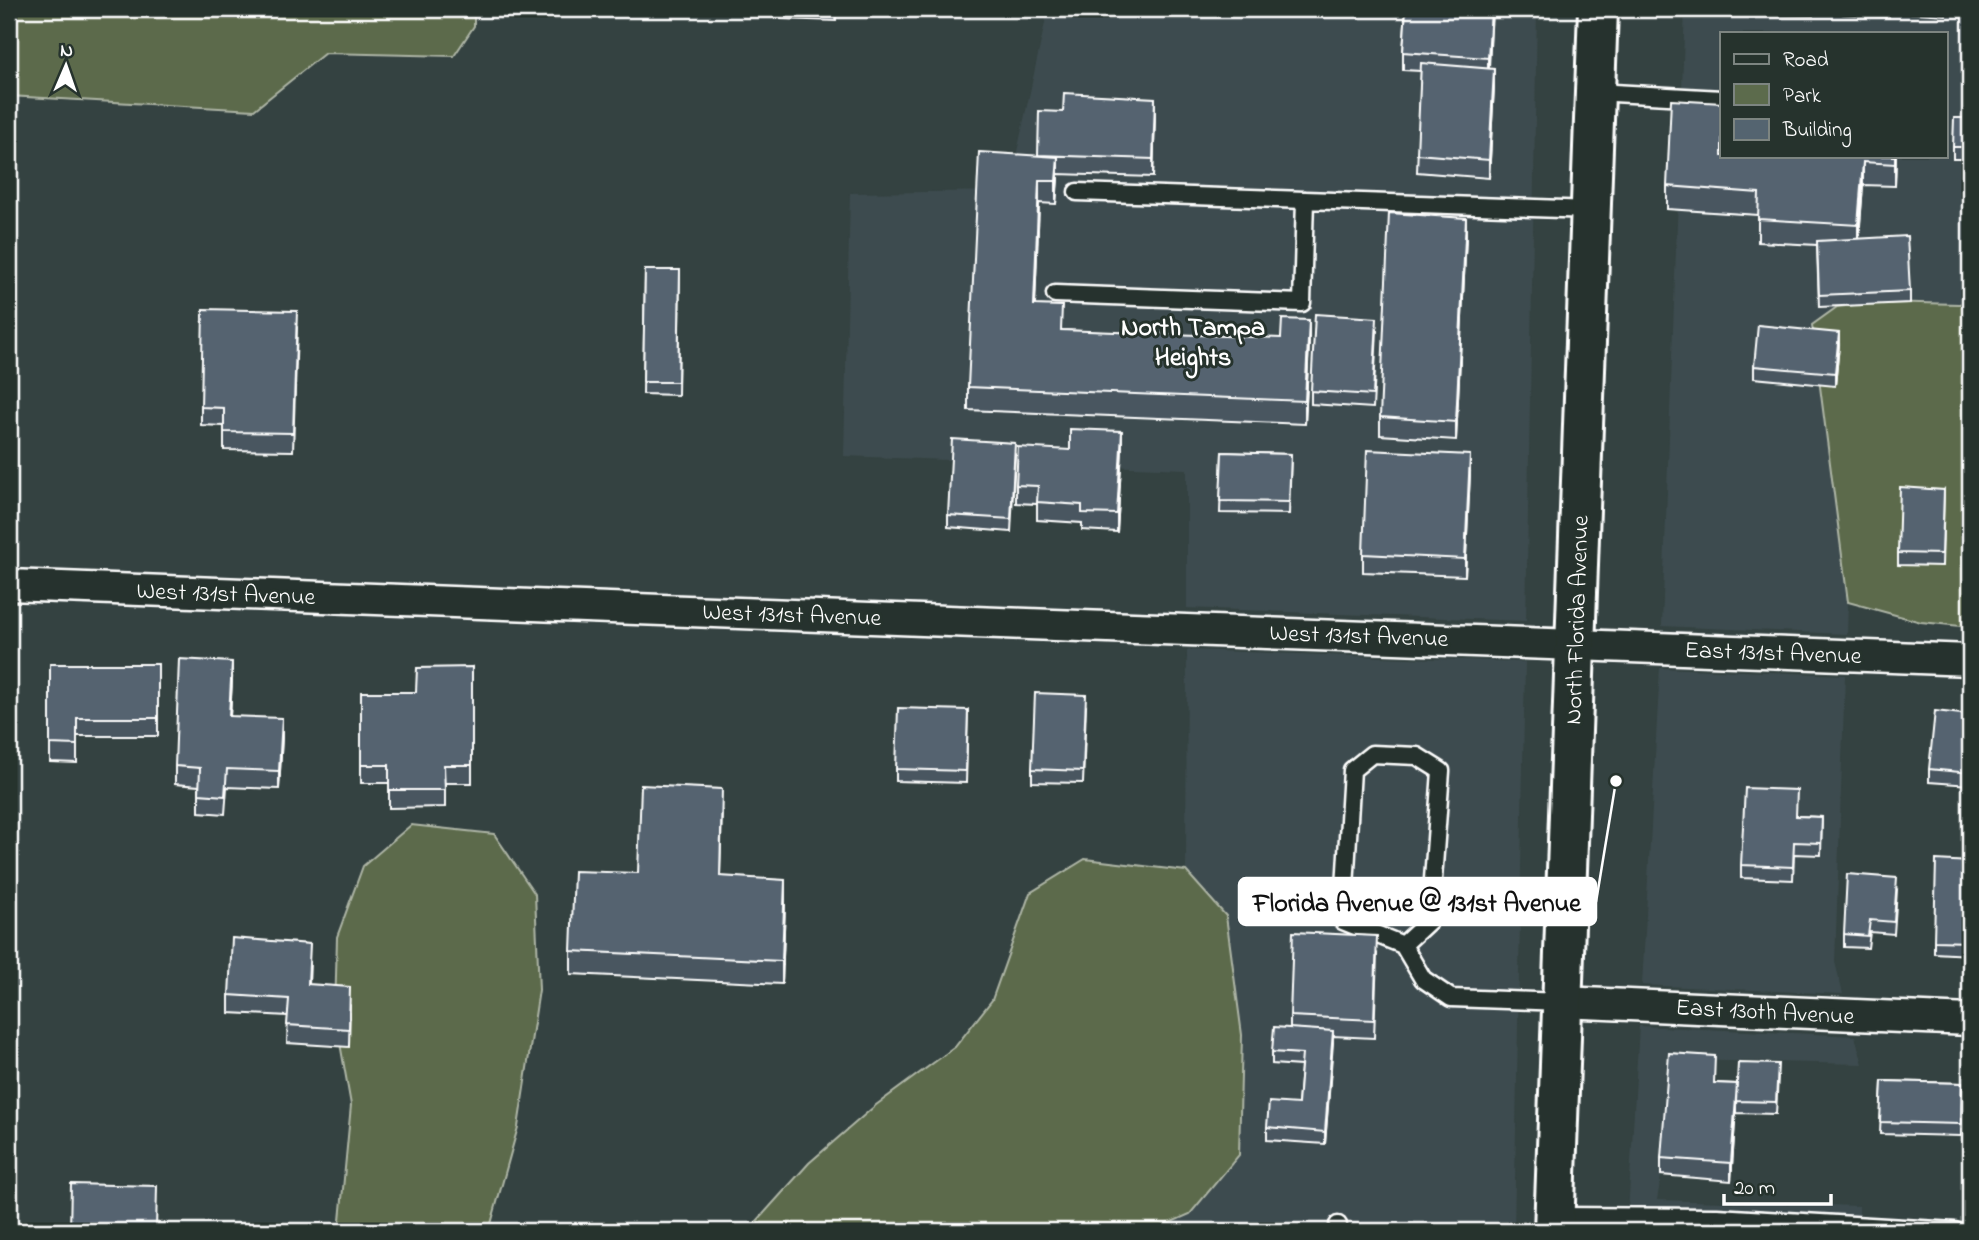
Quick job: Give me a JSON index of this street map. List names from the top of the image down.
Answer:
{
  "streets": {
    "main road": ["North Florida Avenue"],
    "street": ["West 131st Avenue", "East 131st Avenue", "East 130th Avenue"]
  },
  "crossings": [
    ["West 131st Avenue", "North Florida Avenue"],
    ["West 131st Avenue", "East 131st Avenue"],
    ["North Florida Avenue", "East 131st Avenue"],
    ["North Florida Avenue", "East 130th Avenue"]
  ],
  "districts": ["North Tampa Heights"],
  "places": ["Florida Avenue @ 131st Avenue"],
  "legend": ["Road", "Park", "Building"],
  "scale_bar": "20 m",
  "north": "top"
}
